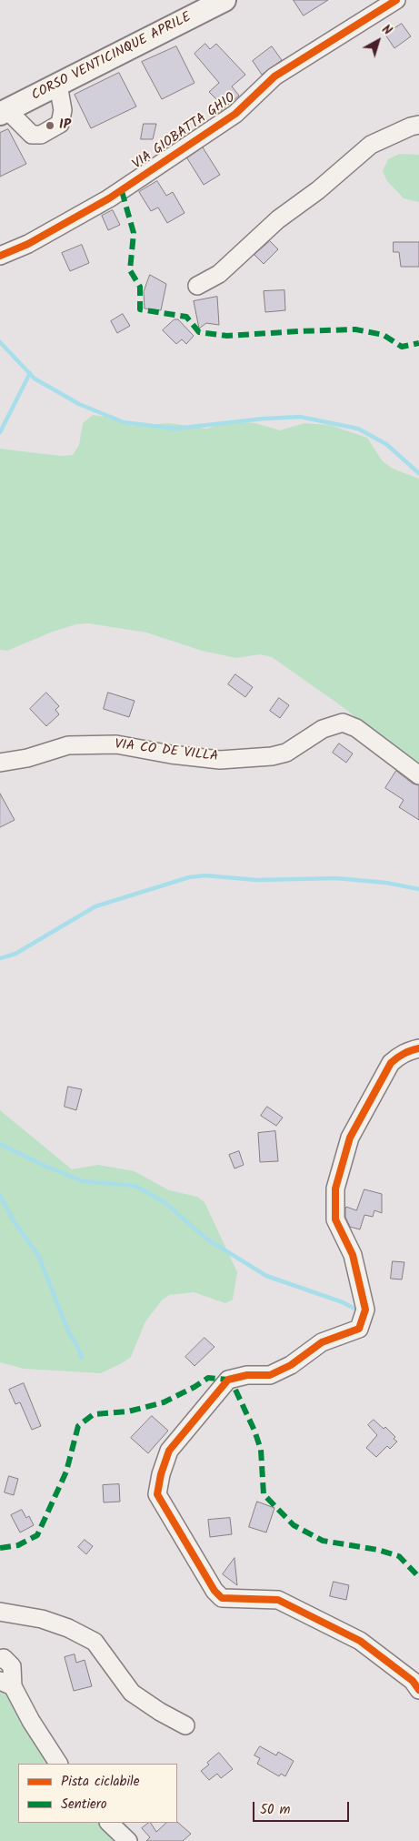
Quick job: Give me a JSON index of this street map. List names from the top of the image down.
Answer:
{
  "streets": {
    "main road": ["CORSO VENTICINQUE APRILE"],
    "street": ["VIA GIOBATTA GHIO", "VIA CO DE VILLA"]
  },
  "places": ["IP"],
  "legend": ["Pista ciclabile", "Sentiero"],
  "scale_bar": "50 m",
  "north": "top right"
}
